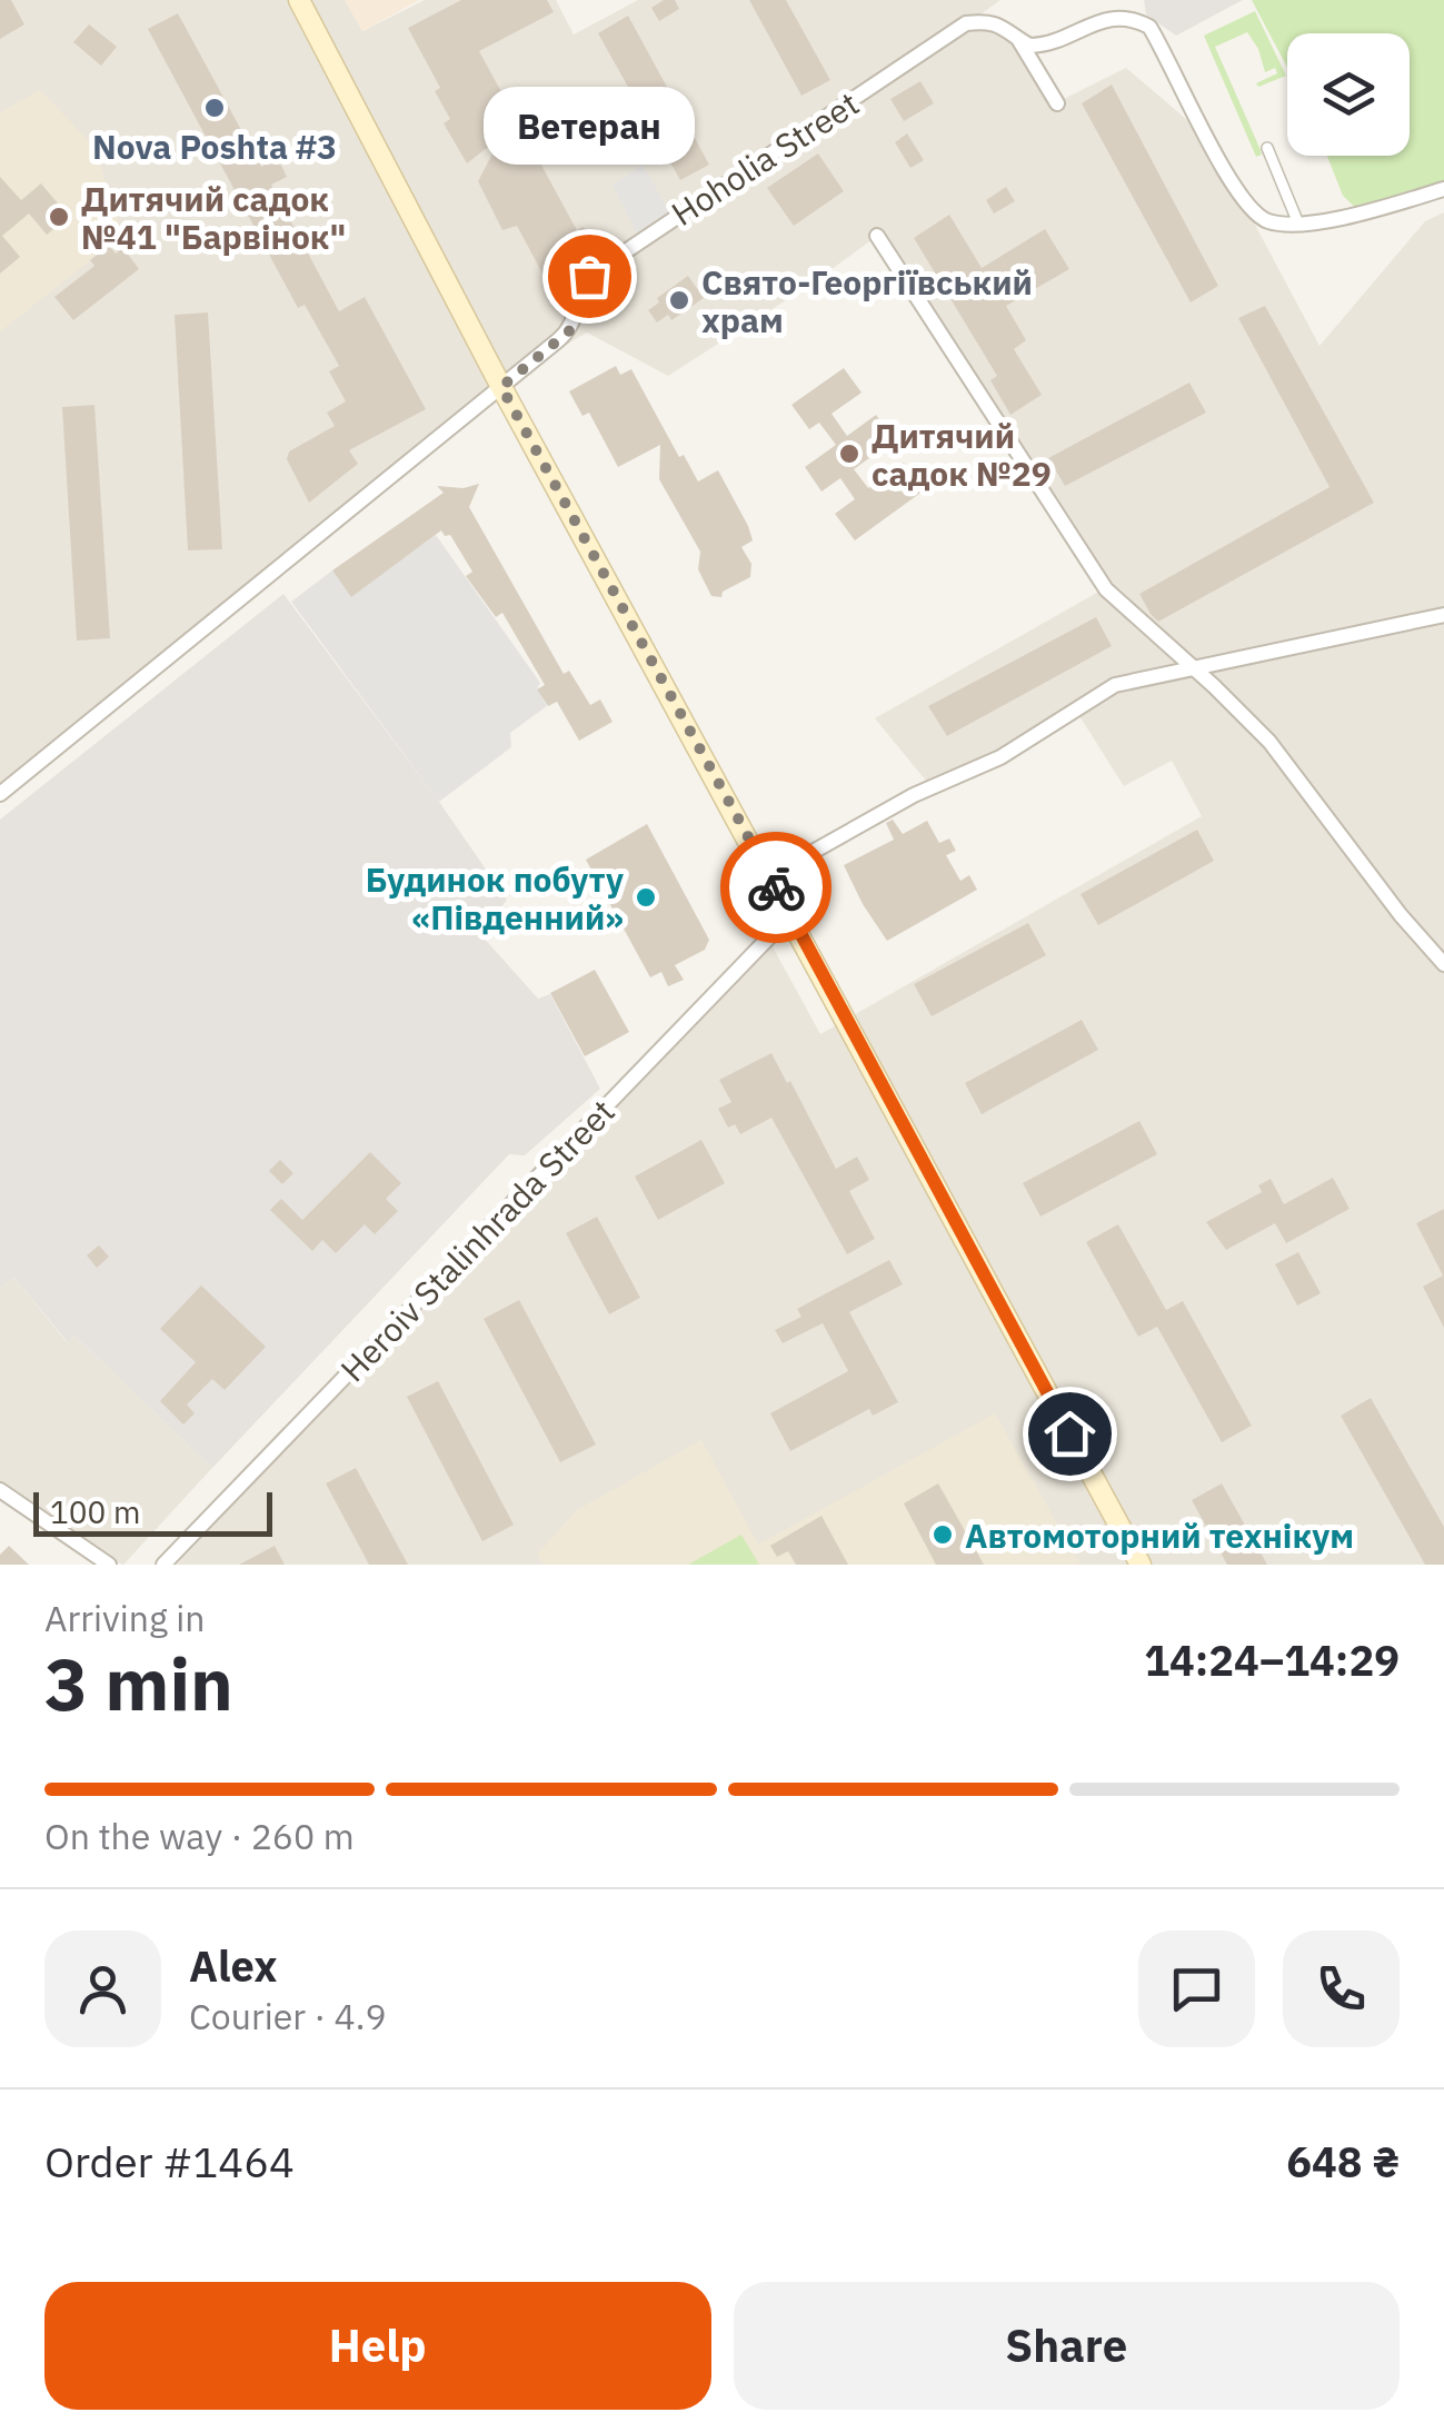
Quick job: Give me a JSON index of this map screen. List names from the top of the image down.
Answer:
{
  "streets": {
    "street": ["Hoholia Street", "Heroiv Stalinhrada Street"]
  },
  "places": [
    "Nova Poshta #3",
    "Дитячий садок №41 \"Барвінок\"",
    "Ветеран",
    "Свято-Георгіївський храм",
    "Дитячий садок №29",
    "Будинок побуту «Південний»",
    "Автомоторний технікум"
  ],
  "scale_bar": "100 m",
  "page": {
    "bubble": "Ветеран",
    "scale": "100 m",
    "heading": ["3 min", "Arriving in", "14:24–14:29"],
    "panel": [
      "Alex",
      "Courier · 4.9",
      "Order #1464",
      "648 ₴"
    ],
    "bar": "On the way · 260 m",
    "buttons": ["Help", "Share"]
  }
}
